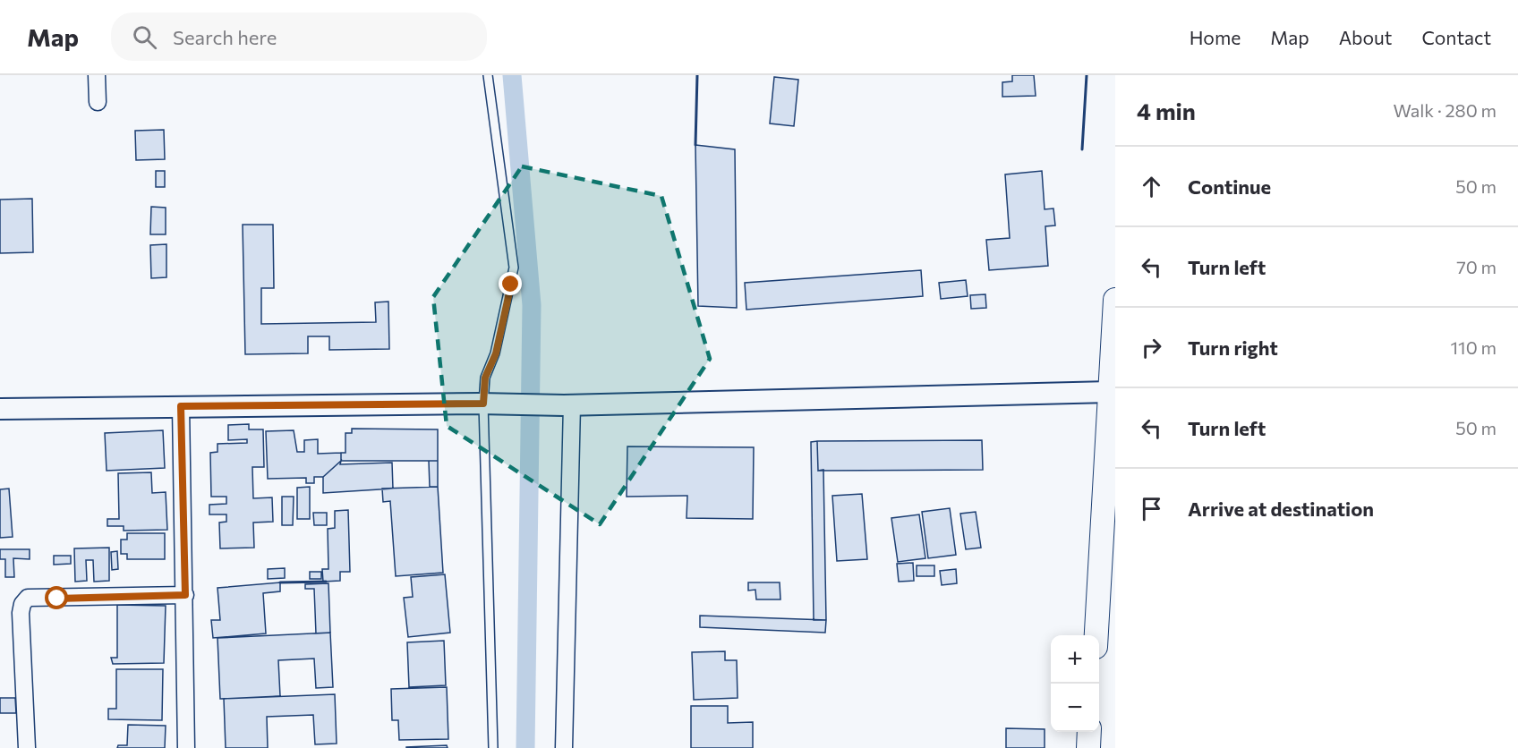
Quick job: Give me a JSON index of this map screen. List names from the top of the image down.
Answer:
{
  "page": {
    "header": "Map",
    "search": "Search here",
    "nav": [
      "Home",
      "Map",
      "About",
      "Contact"
    ],
    "heading": ["4 min", "Walk · 280 m"],
    "list": [
      ["Continue", "50 m"],
      ["Turn left", "70 m"],
      ["Turn right", "110 m"],
      ["Turn left", "50 m"],
      "Arrive at destination"
    ],
    "map_buttons": ["+", "−"]
  }
}
